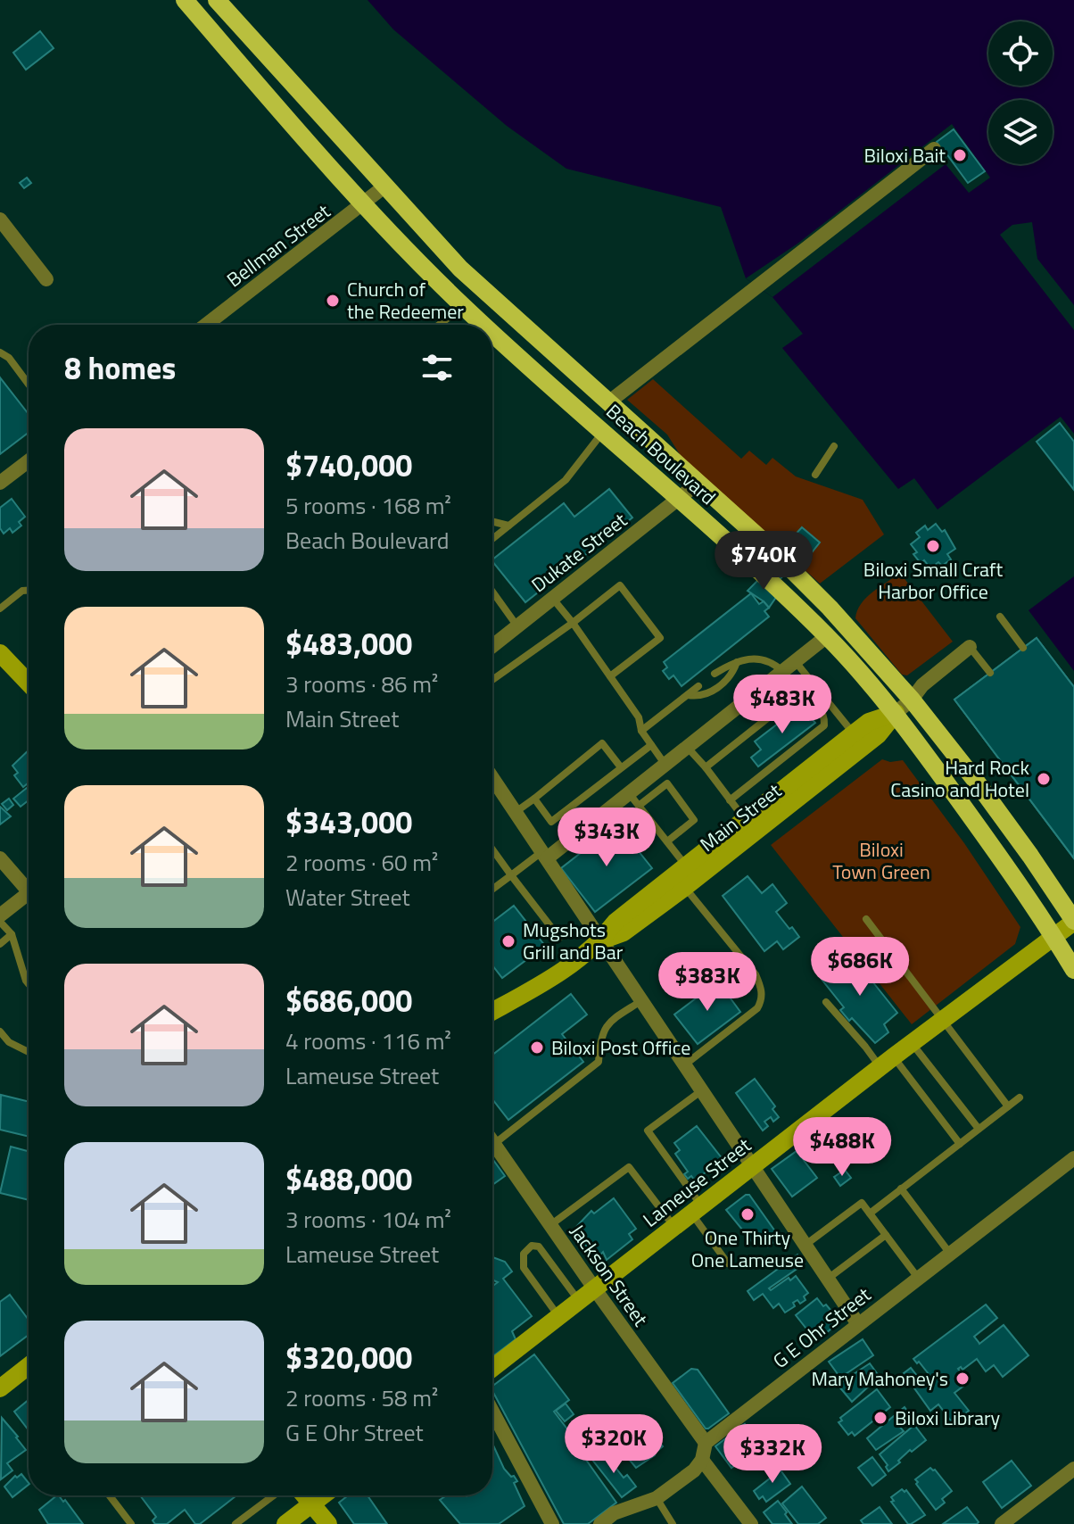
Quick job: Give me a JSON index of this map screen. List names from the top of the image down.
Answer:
{
  "streets": {
    "main road": ["Beach Boulevard"],
    "street": [
      "Bellman Street",
      "Dukate Street",
      "Main Street",
      "Lameuse Street",
      "Jackson Street",
      "G E Ohr Street"
    ]
  },
  "crossings": [
    ["Bellman Street", "Beach Boulevard"],
    ["Beach Boulevard", "Dukate Street"],
    ["Beach Boulevard", "Main Street"],
    ["Beach Boulevard", "Lameuse Street"],
    ["Lameuse Street", "Jackson Street"],
    ["Jackson Street", "G E Ohr Street"]
  ],
  "parks": ["Biloxi Town Green"],
  "places": [
    "Biloxi Bait",
    "Church of the Redeemer",
    "Biloxi Small Craft Harbor Office",
    "Hard Rock Casino and Hotel",
    "Mugshots Grill and Bar",
    "Biloxi Post Office",
    "One Thirty One Lameuse",
    "Mary Mahoney's",
    "Biloxi Library"
  ],
  "page": {
    "heading": "8 homes",
    "list": [
      {
        "name": "$740,000",
        "note": "5 rooms · 168 m² · Beach Boulevard"
      },
      {
        "name": "$483,000",
        "note": "3 rooms · 86 m² · Main Street"
      },
      {
        "name": "$343,000",
        "note": "2 rooms · 60 m² · Water Street"
      },
      {
        "name": "$686,000",
        "note": "4 rooms · 116 m² · Lameuse Street"
      },
      {
        "name": "$488,000",
        "note": "3 rooms · 104 m² · Lameuse Street"
      },
      {
        "name": "$320,000",
        "note": "2 rooms · 58 m² · G E Ohr Street"
      }
    ],
    "price": [
      "$740K",
      "$483K",
      "$343K",
      "$686K",
      "$383K",
      "$488K",
      "$320K",
      "$332K"
    ]
  }
}
